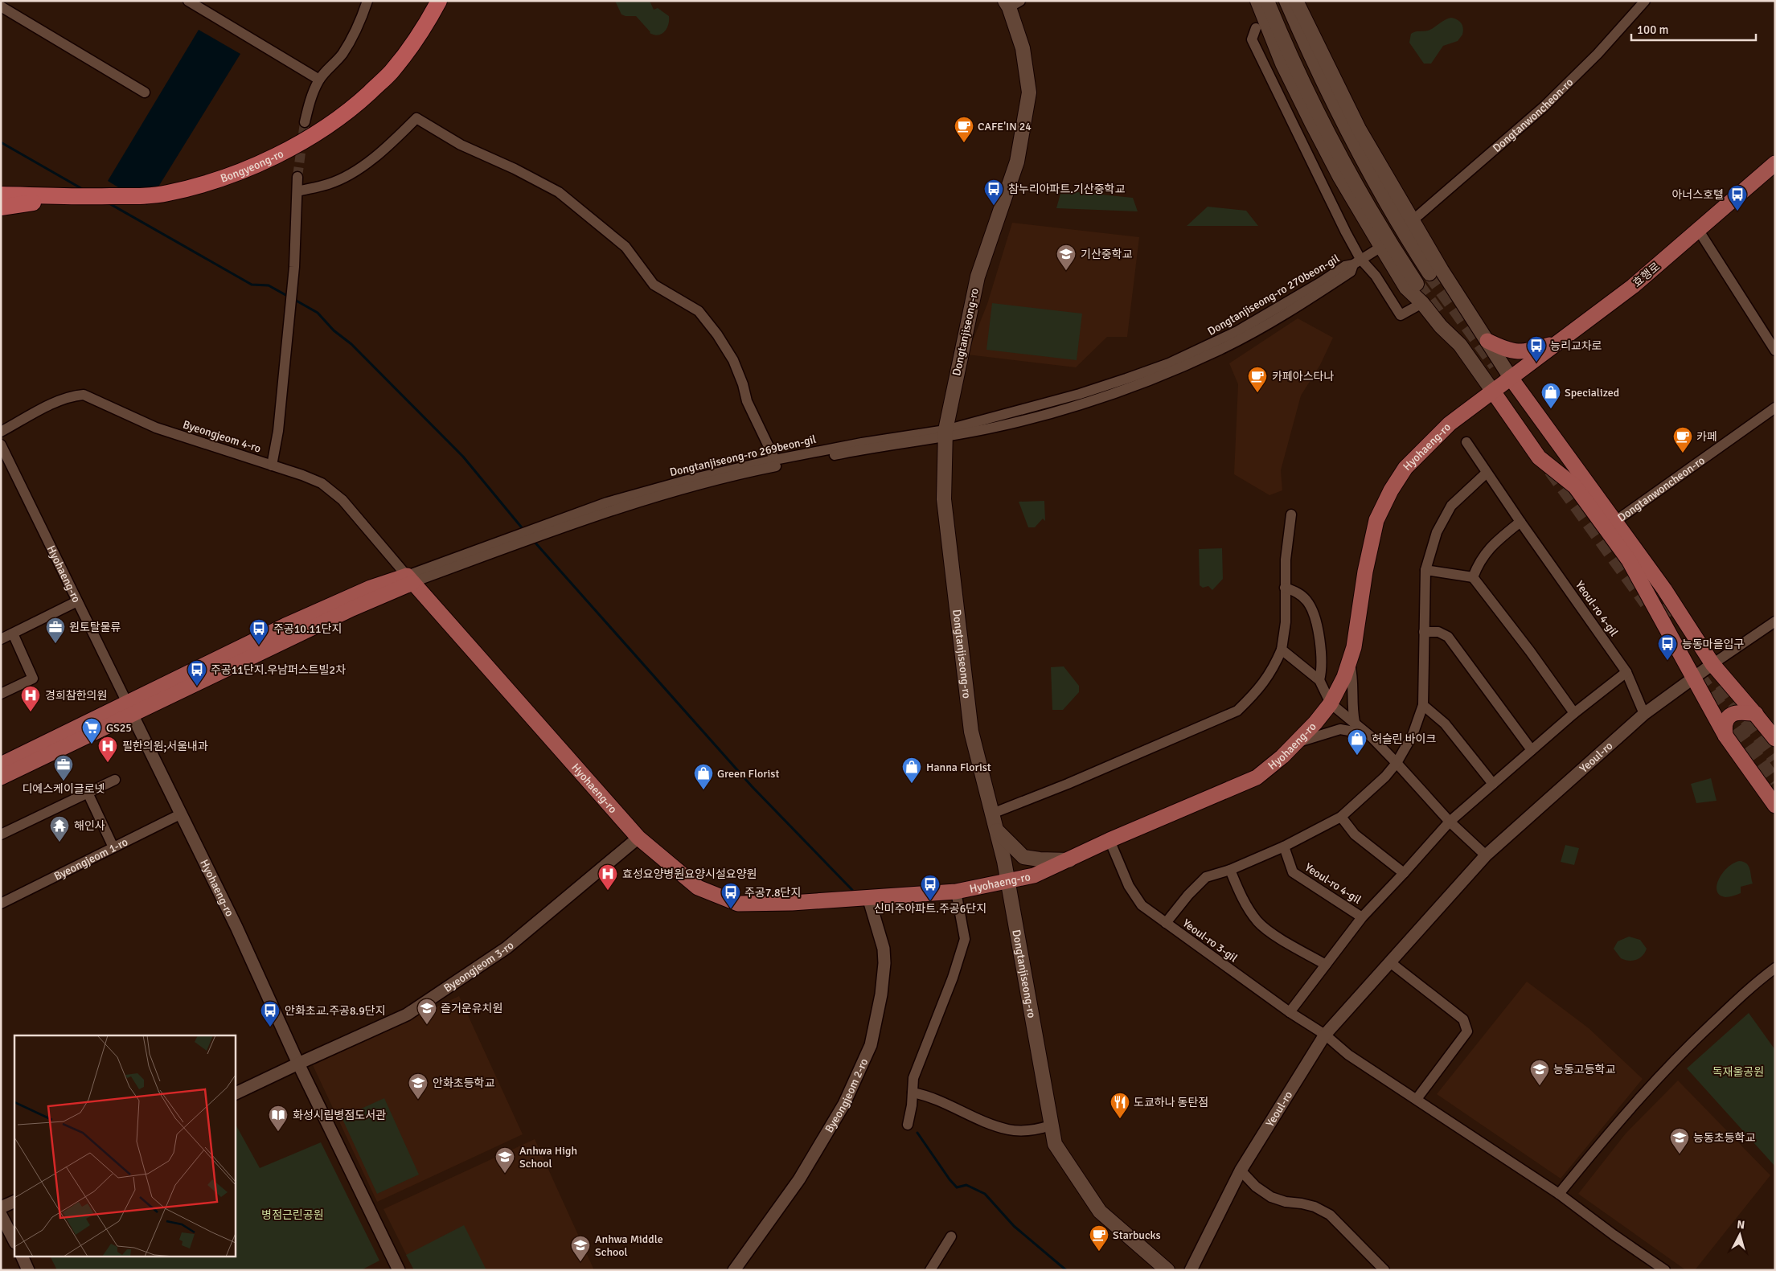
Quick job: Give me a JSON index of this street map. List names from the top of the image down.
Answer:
{
  "streets": {
    "highway": ["Bongyeong-ro"],
    "main road": ["효행로", "Dongtanjiseong-ro", "Hyohaeng-ro"],
    "street": [
      "Dongtanwoncheon-ro",
      "Byeongjeom 4-ro",
      "Dongtanjiseong-ro 269beon-gil",
      "Yeoul-ro 4-gil",
      "Yeoul-ro",
      "Byeongjeom 1-ro",
      "Yeoul-ro 3-gil",
      "Byeongjeom 3-ro",
      "Byeongjeom 2-ro"
    ]
  },
  "crossings": [
    ["효행로", "Hyohaeng-ro"],
    ["Dongtanjiseong-ro", "Hyohaeng-ro"],
    ["Dongtanjiseong-ro", "Dongtanjiseong-ro 269beon-gil"],
    ["Byeongjeom 4-ro", "Hyohaeng-ro"],
    ["Hyohaeng-ro", "Byeongjeom 1-ro"],
    ["Hyohaeng-ro", "Yeoul-ro 3-gil"],
    ["Hyohaeng-ro", "Byeongjeom 3-ro"],
    ["Hyohaeng-ro", "Byeongjeom 2-ro"],
    ["Yeoul-ro 4-gil", "Yeoul-ro"],
    ["Yeoul-ro", "Yeoul-ro 3-gil"]
  ],
  "parks": ["독재울공원", "병점근린공원"],
  "places": {
    "cafe": [
      "CAFE'IN 24",
      "카페아스타나",
      "카페",
      "Starbucks"
    ],
    "bus stop": [
      "참누리아파트.기산중학교",
      "아너스호텔",
      "능리교차로",
      "주공10.11단지",
      "능동마을입구",
      "주공11단지.우남퍼스트빌2차",
      "신미주아파트.주공6단지",
      "주공7.8단지",
      "안화초교.주공8.9단지"
    ],
    "school or university": [
      "기산중학교",
      "즐거운유치원",
      "능동고등학교",
      "안화초등학교",
      "능동초등학교",
      "Anhwa High School",
      "Anhwa Middle School"
    ],
    "shop": [
      "Specialized",
      "허슬린 바이크",
      "Hanna Florist",
      "Green Florist"
    ],
    "office": ["원토탈물류", "디에스케이글로넷"],
    "hospital": ["경희참한의원", "필한의원;서울내과", "효성요양병원요양시설요양원"],
    "supermarket": ["GS25"],
    "temple": ["해인사"],
    "restaurant": ["도쿄하나 동탄점"],
    "library": ["화성시립병점도서관"]
  },
  "scale_bar": "100 m",
  "north": "top"
}
